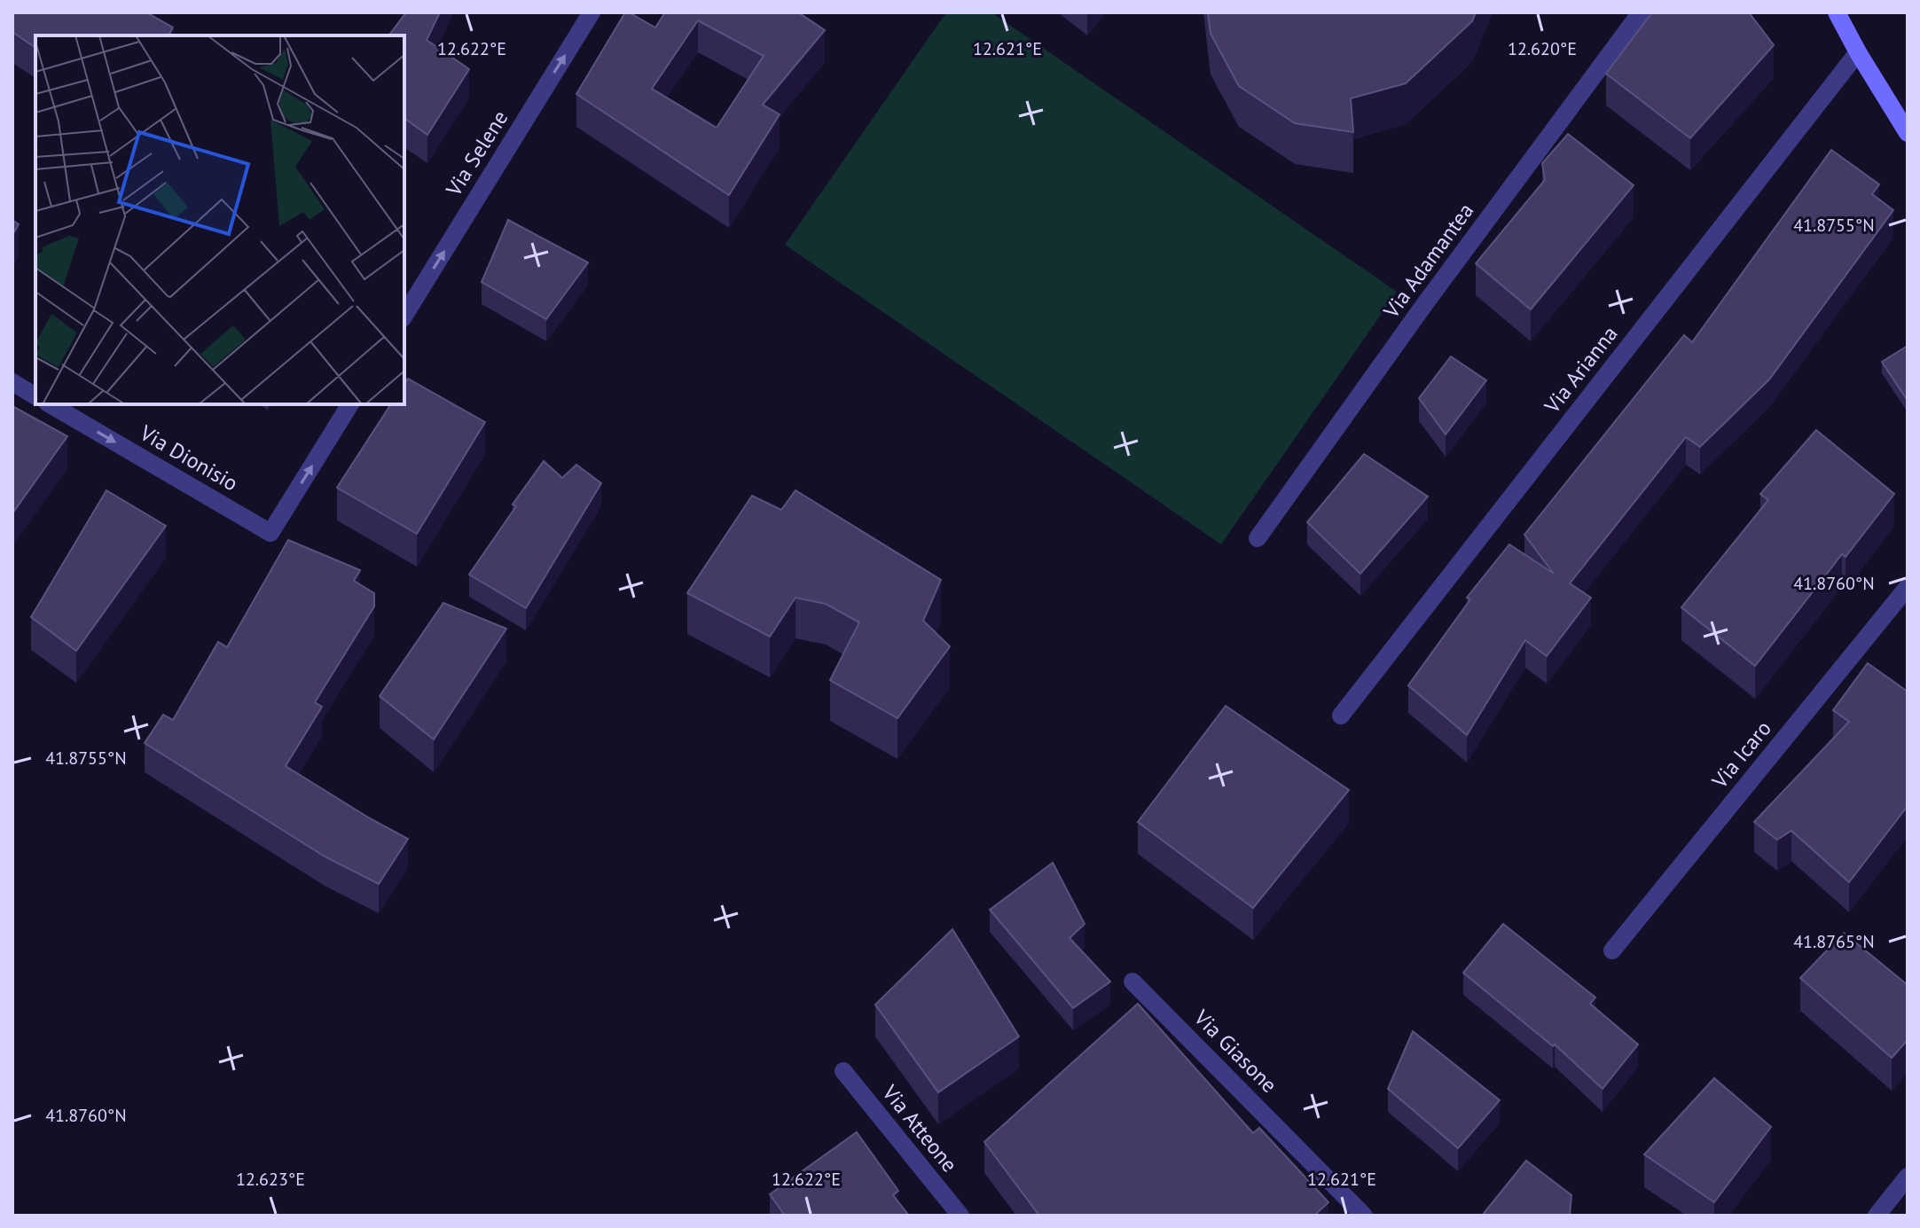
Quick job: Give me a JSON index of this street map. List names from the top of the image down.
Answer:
{
  "streets": {
    "street": [
      "Via Selene",
      "Via Adamantea",
      "Via Arianna",
      "Via Dionisio",
      "Via Icaro",
      "Via Giasone",
      "Via Atteone"
    ]
  },
  "one_way": ["Via Selene"],
  "coordinates": [
    "12.622°E",
    "12.621°E",
    "12.620°E",
    "41.8755°N",
    "41.8760°N",
    "41.8765°N",
    "12.623°E"
  ]
}
